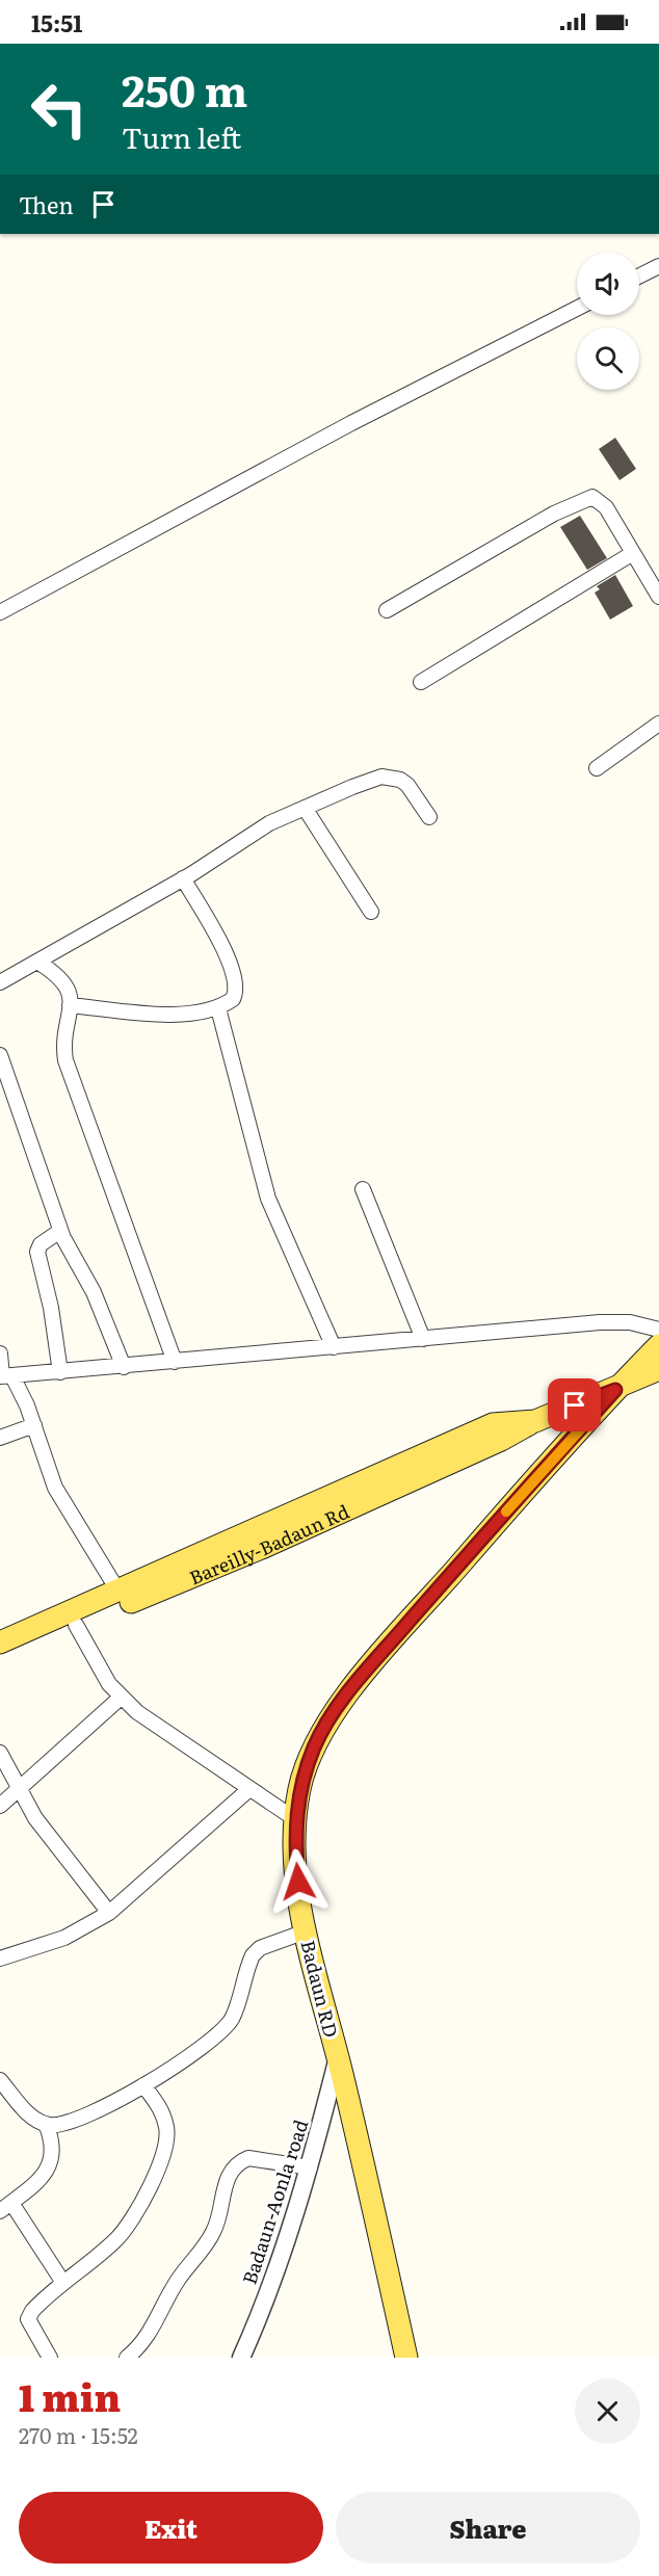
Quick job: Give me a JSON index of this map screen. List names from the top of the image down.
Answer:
{
  "streets": {
    "main road": ["Bareilly-Badaun Rd", "Badaun RD"],
    "street": ["Badaun-Aonla road"]
  },
  "crossings": [
    ["Badaun RD", "Badaun-Aonla road"]
  ],
  "page": {
    "status": "15:51",
    "turn": ["250 m", "Turn left"],
    "then": "Then",
    "heading": ["1 min", "270 m · 15:52"],
    "buttons": ["Exit", "Share"]
  }
}
